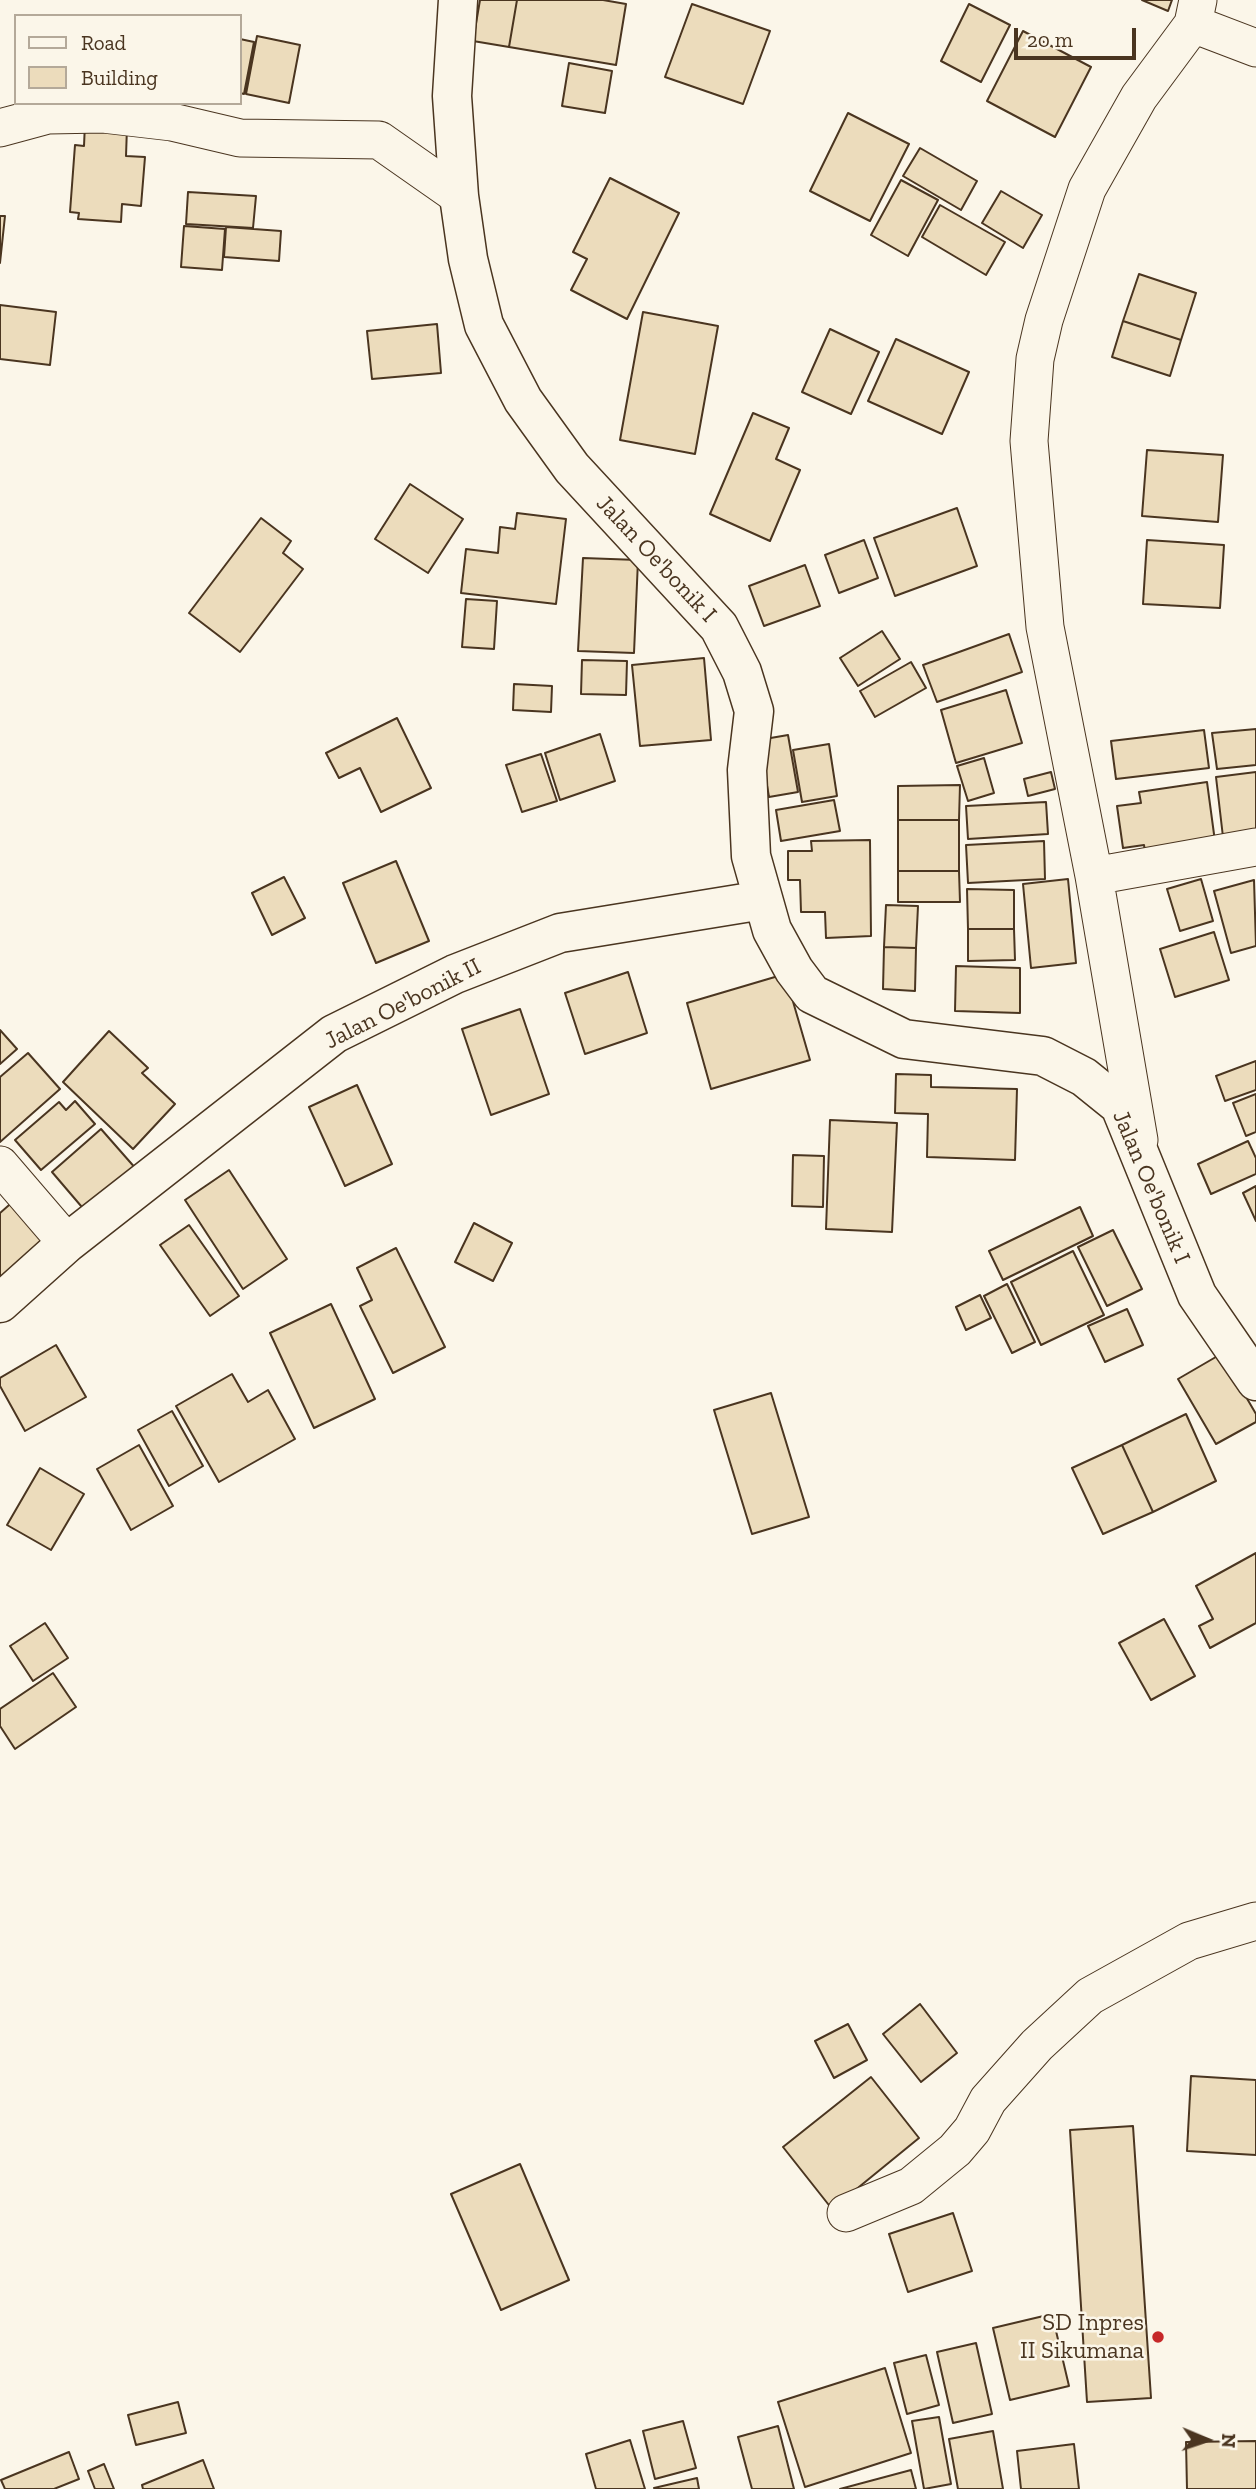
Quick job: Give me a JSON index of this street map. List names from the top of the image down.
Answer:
{
  "streets": {
    "street": ["Jalan Oe'bonik I", "Jalan Oe'bonik II"]
  },
  "crossings": [
    ["Jalan Oe'bonik I", "Jalan Oe'bonik II"]
  ],
  "places": ["SD Inpres II Sikumana"],
  "legend": ["Road", "Building"],
  "scale_bar": "20 m",
  "north": "right"
}
